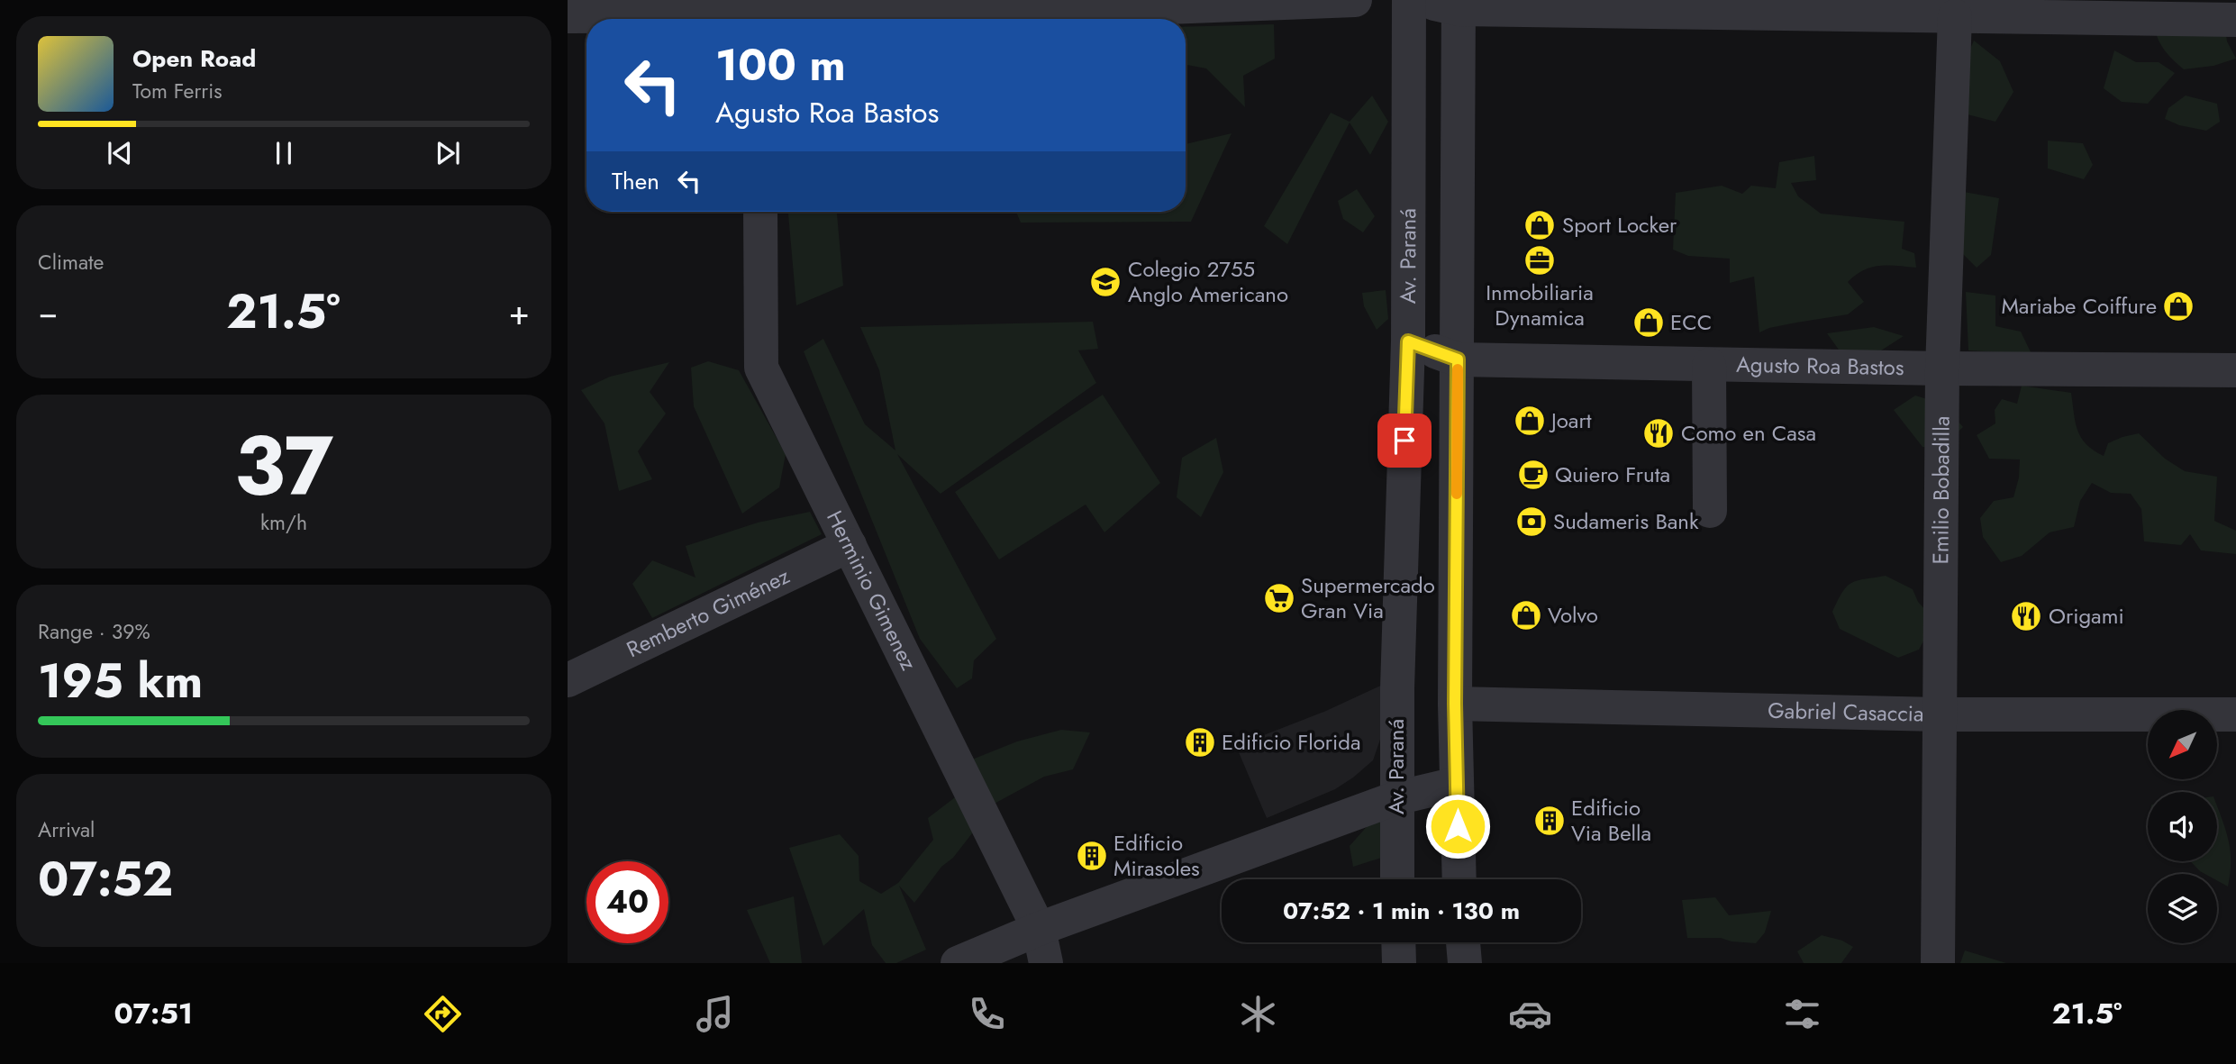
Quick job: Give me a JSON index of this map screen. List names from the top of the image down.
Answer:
{
  "streets": {
    "street": [
      "Av. Paraná",
      "Agusto Roa Bastos",
      "Emilio Bobadilla",
      "Herminio Gimenez",
      "Remberto Giménez",
      "Gabriel Casaccia"
    ]
  },
  "crossings": [
    ["Av. Paraná", "Agusto Roa Bastos"],
    ["Agusto Roa Bastos", "Emilio Bobadilla"],
    ["Emilio Bobadilla", "Gabriel Casaccia"],
    ["Herminio Gimenez", "Remberto Giménez"]
  ],
  "places": {
    "shop": [
      "Sport Locker",
      "Mariabe Coiffure",
      "ECC",
      "Joart",
      "Volvo"
    ],
    "office": ["Inmobiliaria Dynamica"],
    "school or university": ["Colegio 2755 Anglo Americano"],
    "restaurant": ["Como en Casa", "Origami"],
    "cafe": ["Quiero Fruta"],
    "bank": ["Sudameris Bank"],
    "supermarket": ["Supermercado Gran Via"],
    "building": ["Edificio Florida", "Edificio Via Bella", "Edificio Mirasoles"]
  },
  "north": "bottom left",
  "page": {
    "turn": ["100 m", "Agusto Roa Bastos"],
    "song": ["Open Road", "Tom Ferris"],
    "then": "Then",
    "tile": [
      "Climate",
      ["37", "km/h"],
      ["Range · 39%", "195 km"],
      ["Arrival", "07:52"]
    ],
    "heat": ["−", "21.5°", "+"],
    "limit": "40",
    "trip": "07:52 · 1 min · 130 m",
    "tabs": ["07:51", "21.5°"]
  }
}
